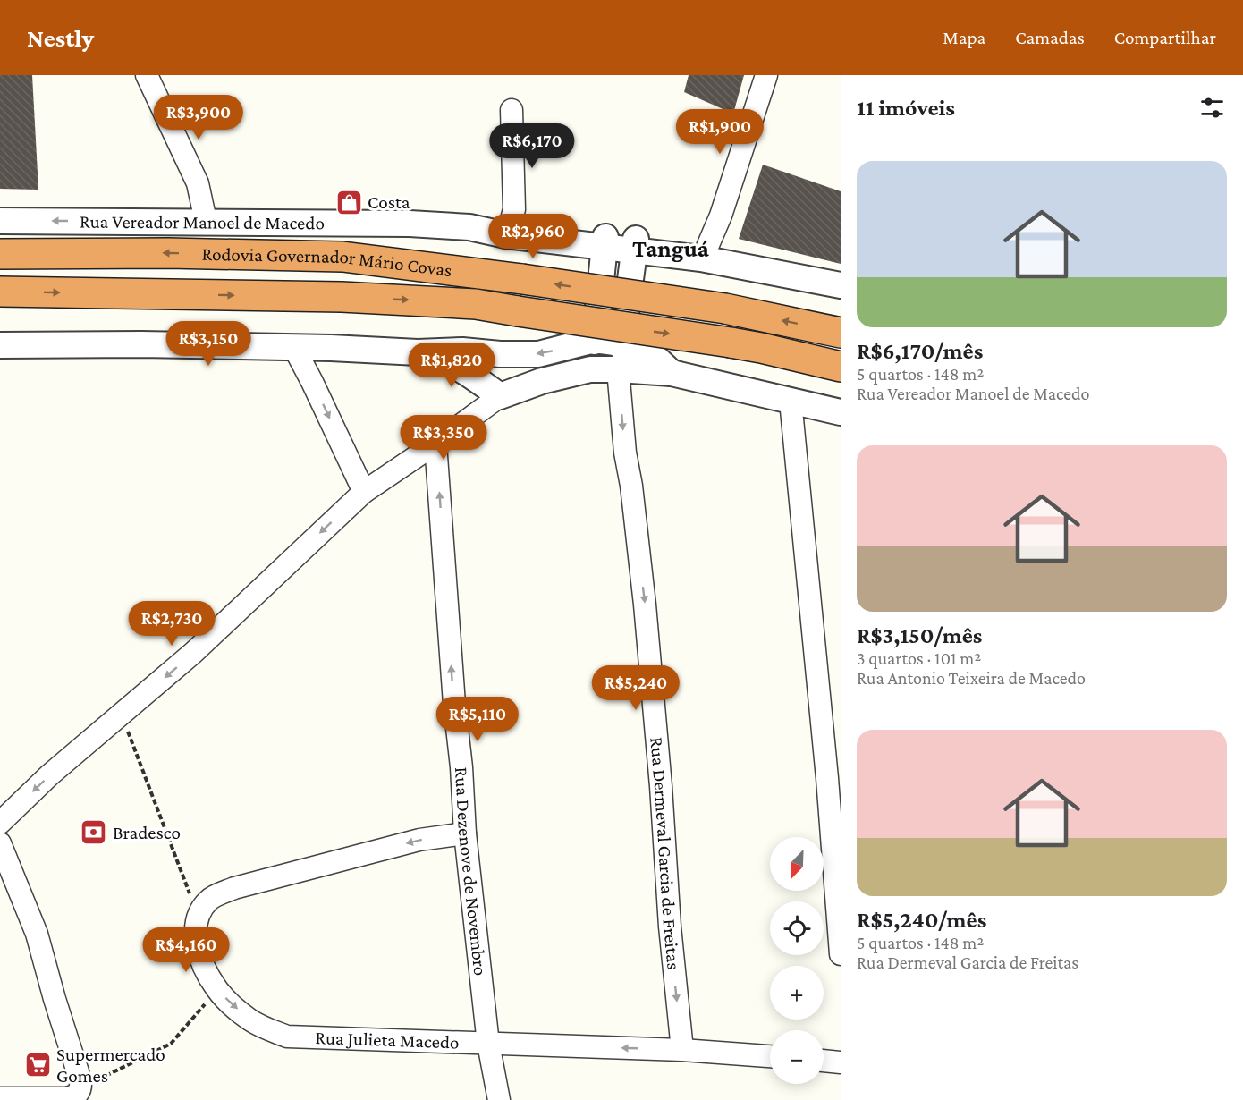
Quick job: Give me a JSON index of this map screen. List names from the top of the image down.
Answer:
{
  "streets": {
    "highway": ["Rodovia Governador Mário Covas"],
    "street": [
      "Rua Vereador Manoel de Macedo",
      "Rua Dermeval Garcia de Freitas",
      "Rua Dezenove de Novembro",
      "Rua Julieta Macedo"
    ]
  },
  "crossings": [
    ["Rua Dermeval Garcia de Freitas", "Rua Julieta Macedo"],
    ["Rua Dezenove de Novembro", "Rua Julieta Macedo"]
  ],
  "one_way": ["Rua Dezenove de Novembro"],
  "districts": ["Tanguá"],
  "places": {
    "shop": ["Costa"],
    "bank": ["Bradesco"],
    "supermarket": ["Supermercado Gomes"]
  },
  "north": "bottom left",
  "page": {
    "header": "Nestly",
    "nav": ["Mapa", "Camadas", "Compartilhar"],
    "heading": "11 imóveis",
    "price": [
      "R$3,900",
      "R$1,900",
      "R$6,170",
      "R$2,960",
      "R$3,150",
      "R$1,820",
      "R$3,350",
      "R$2,730",
      "R$5,240",
      "R$5,110",
      "R$4,160"
    ],
    "list": [
      {
        "name": "R$6,170/mês",
        "note": "5 quartos · 148 m² · Rua Vereador Manoel de Macedo"
      },
      {
        "name": "R$3,150/mês",
        "note": "3 quartos · 101 m² · Rua Antonio Teixeira de Macedo"
      },
      {
        "name": "R$5,240/mês",
        "note": "5 quartos · 148 m² · Rua Dermeval Garcia de Freitas"
      }
    ],
    "map_buttons": ["+", "−"]
  }
}
